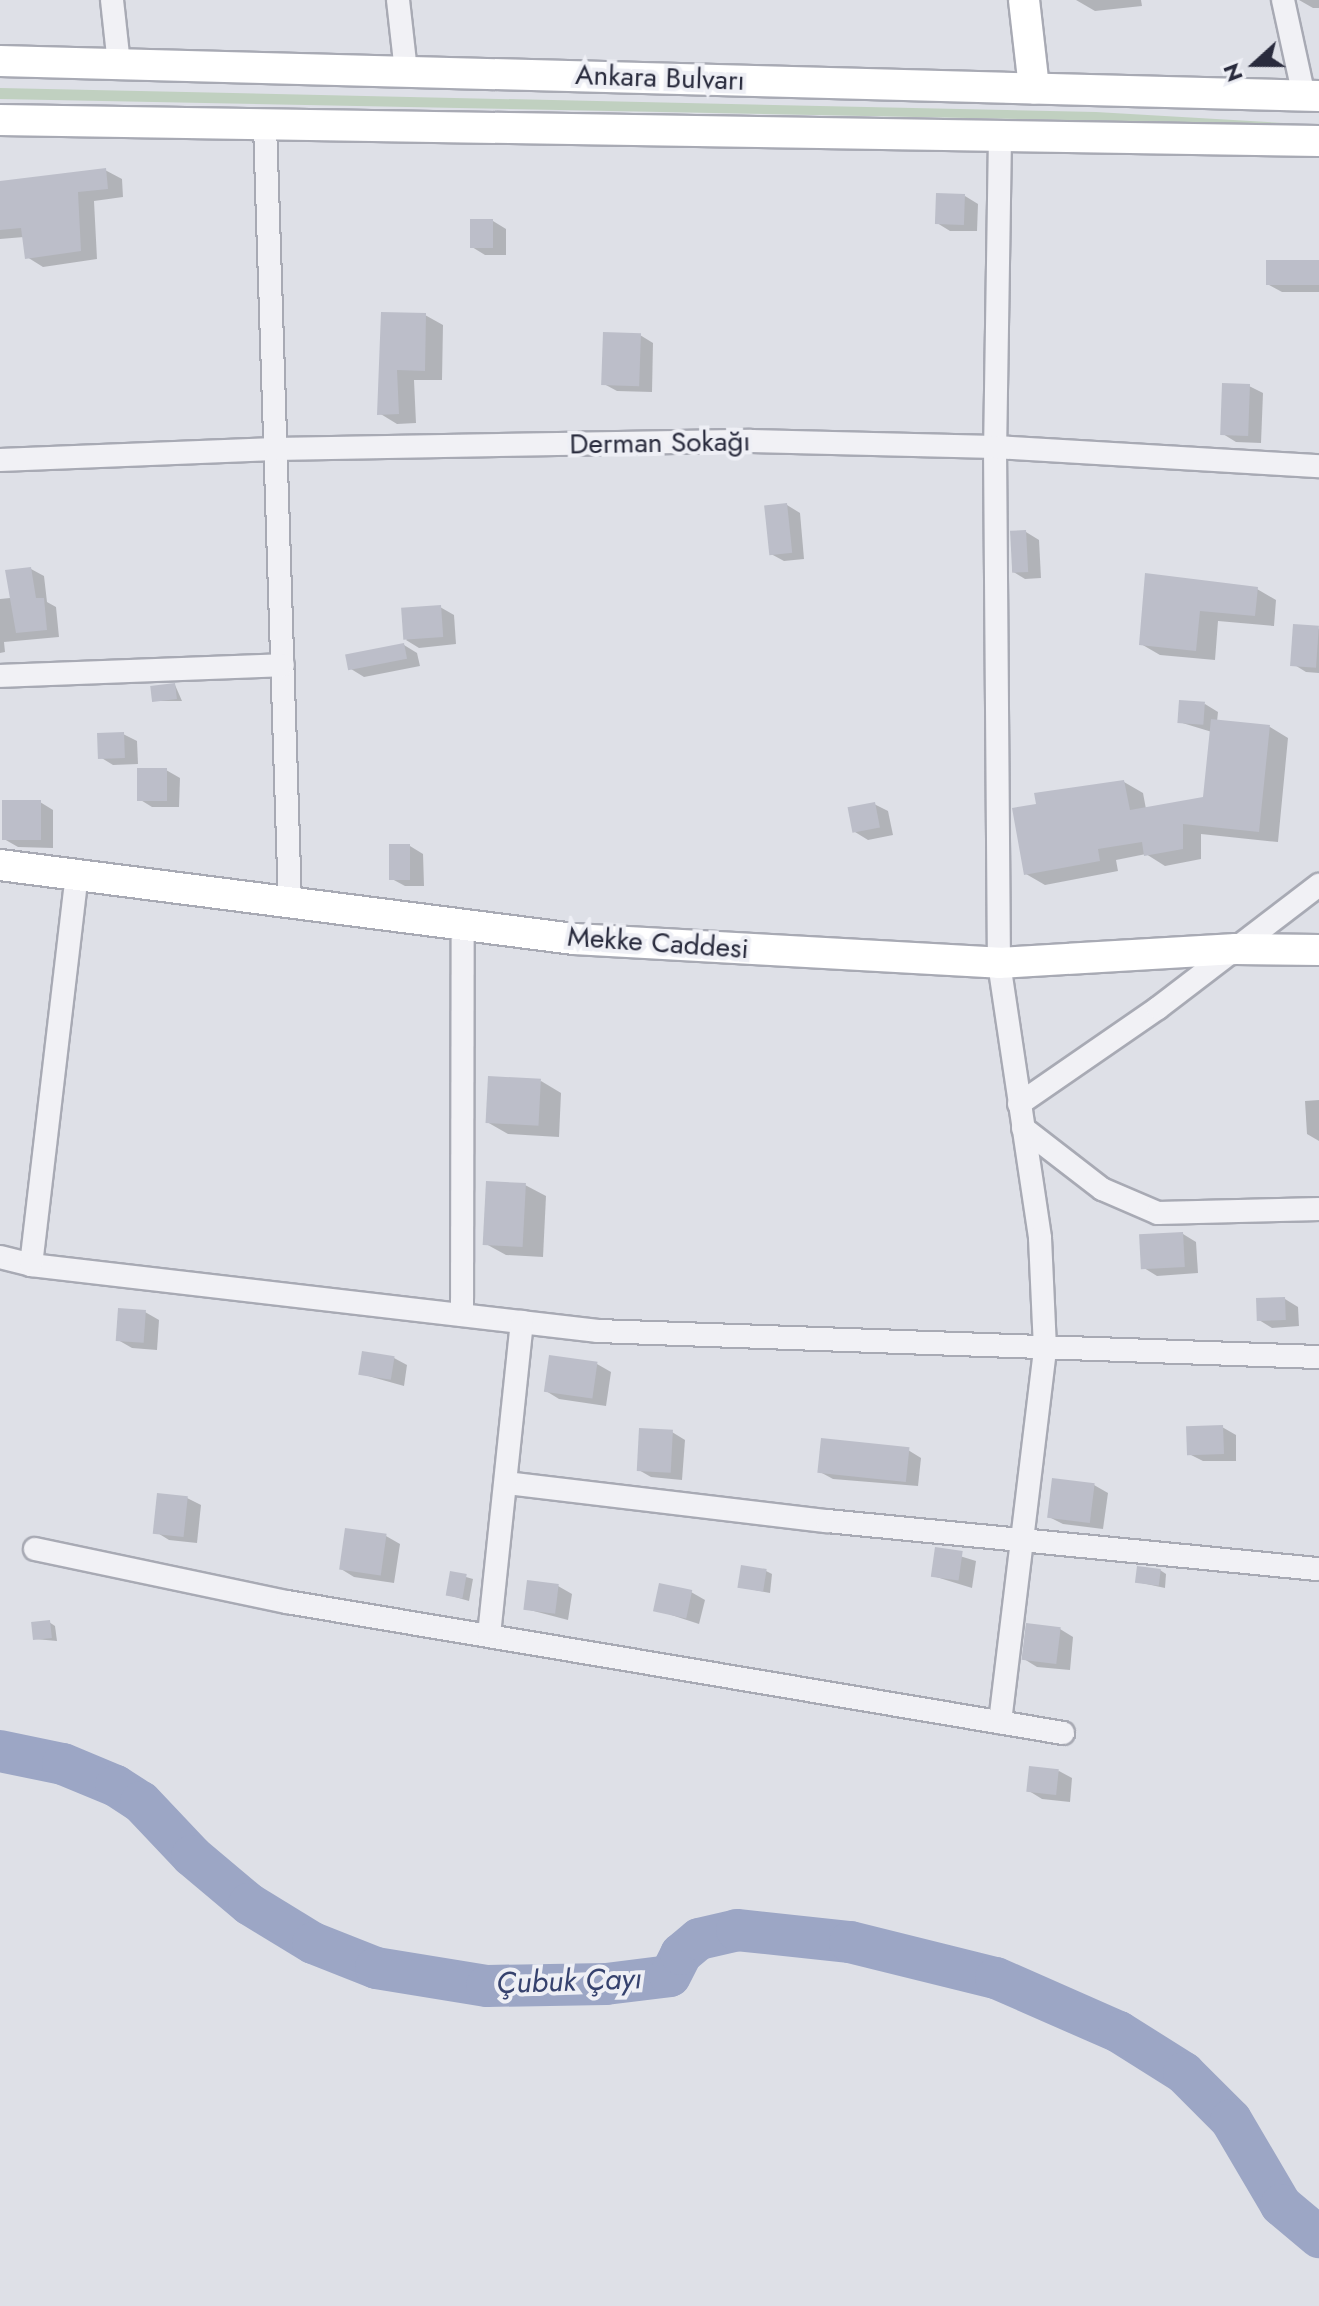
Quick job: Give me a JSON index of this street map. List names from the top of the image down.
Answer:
{
  "streets": {
    "main road": ["Ankara Bulvarı", "Mekke Caddesi"],
    "street": ["Derman Sokağı"]
  },
  "water": ["Çubuk Çayı"],
  "north": "left"
}
